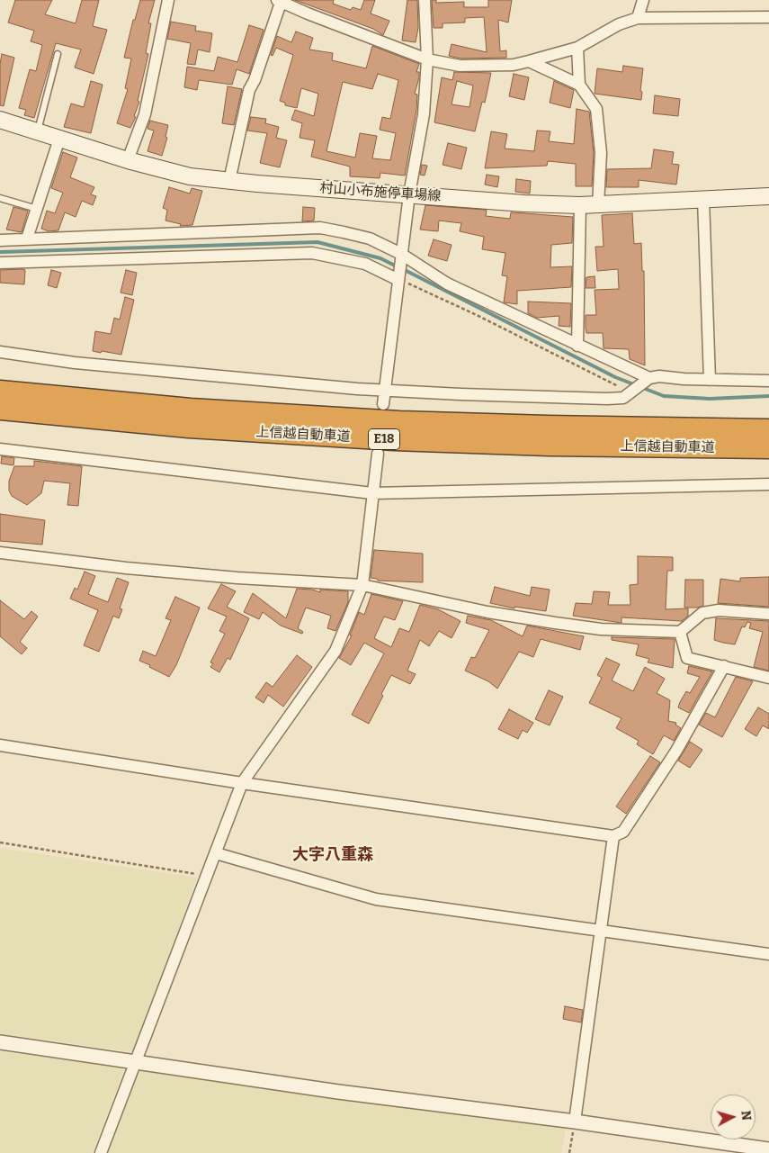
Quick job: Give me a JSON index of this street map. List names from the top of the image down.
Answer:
{
  "streets": {
    "highway": ["上信越自動車道", "E18"],
    "main road": ["村山小布施停車場線"]
  },
  "districts": ["大字八重森"],
  "north": "right"
}
